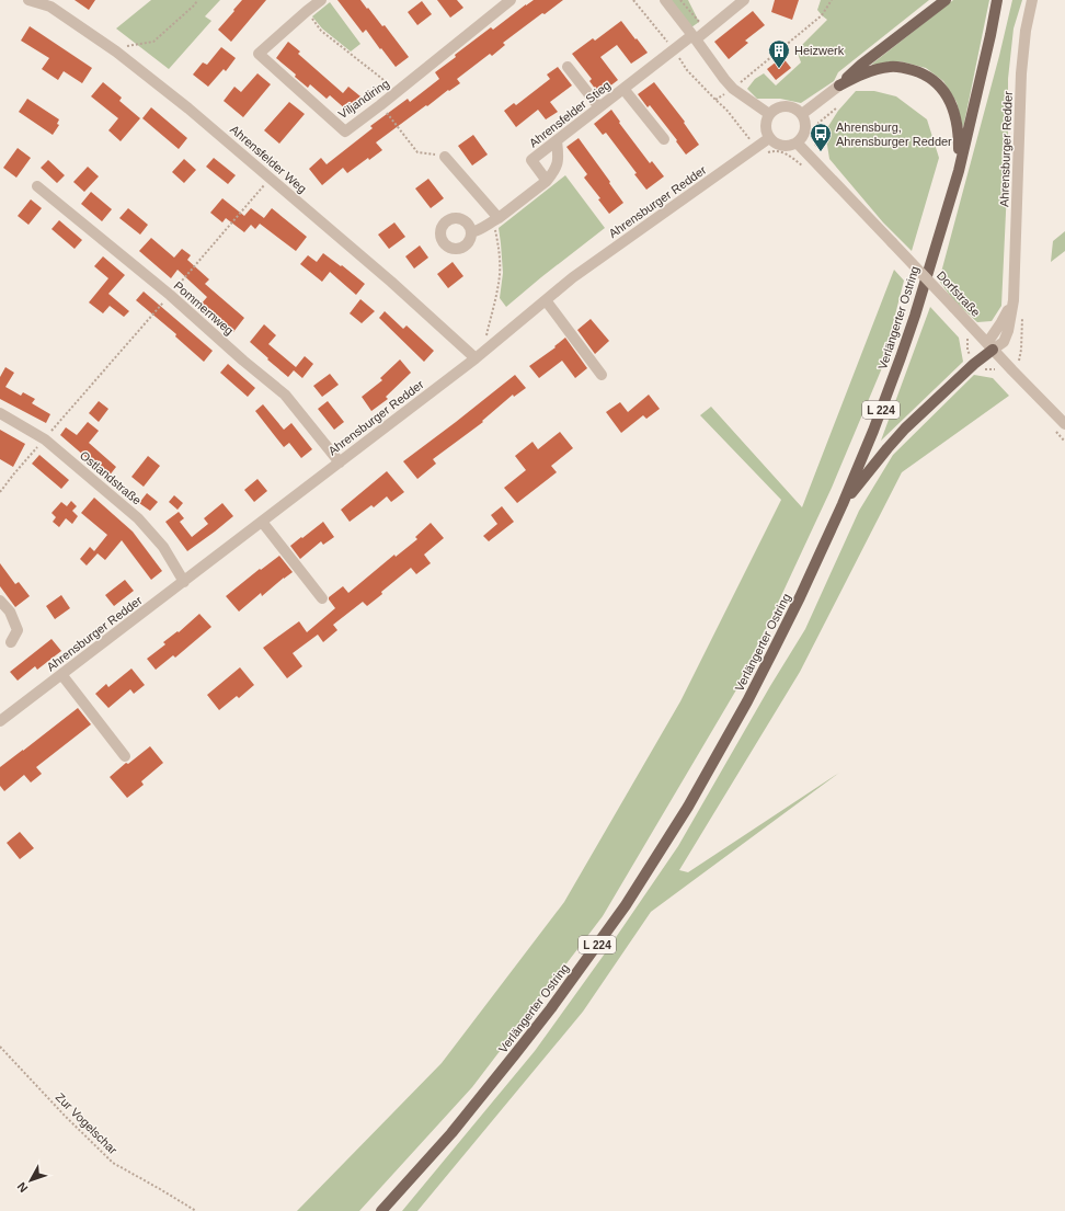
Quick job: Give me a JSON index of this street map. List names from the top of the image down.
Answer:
{
  "streets": {
    "main road": ["Verlängerter Ostring", "L 224"],
    "street": [
      "Viljandiring",
      "Ahrensfelder Stieg",
      "Ahrensburger Redder",
      "Ahrensfelder Weg",
      "Dorfstraße",
      "Pommernweg",
      "Ostlandstraße"
    ],
    "path": ["Zur Vogelschar"]
  },
  "crossings": [
    ["Ahrensburger Redder", "Ahrensfelder Weg"],
    ["Ahrensburger Redder", "Dorfstraße"],
    ["Ahrensburger Redder", "Pommernweg"],
    ["Ahrensburger Redder", "Ostlandstraße"]
  ],
  "places": {
    "building": ["Heizwerk"],
    "bus stop": ["Ahrensburg, Ahrensburger Redder"]
  },
  "north": "bottom left"
}
